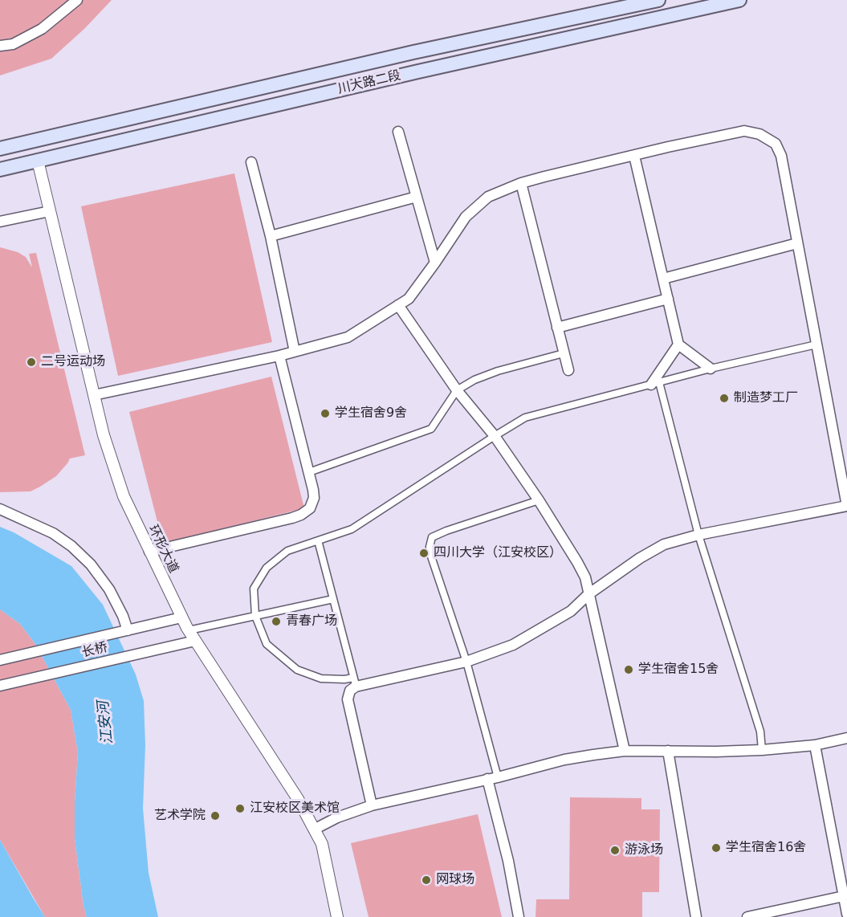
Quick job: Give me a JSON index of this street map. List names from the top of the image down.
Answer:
{
  "streets": {
    "main road": ["川大路二段"],
    "street": ["环形大道", "长桥"]
  },
  "crossings": [
    ["川大路二段", "环形大道"],
    ["环形大道", "长桥"]
  ],
  "water": ["江安河"],
  "places": [
    "二号运动场",
    "制造梦工厂",
    "学生宿舍9舍",
    "四川大学（江安校区）",
    "青春广场",
    "学生宿舍15舍",
    "江安校区美术馆",
    "艺术学院",
    "学生宿舍16舍",
    "游泳场",
    "网球场"
  ]
}
